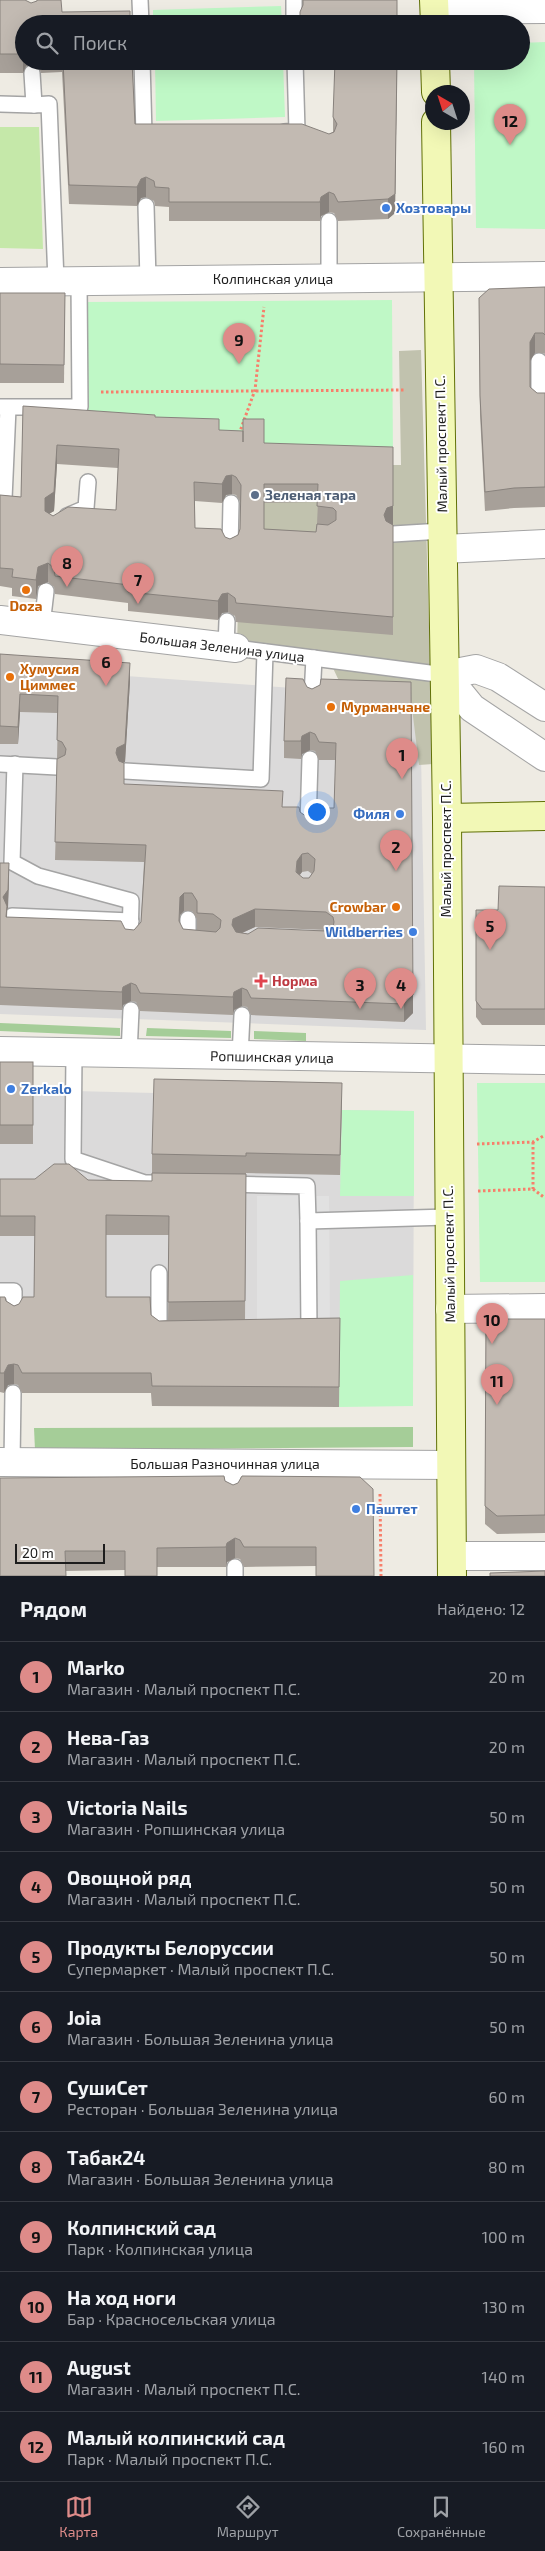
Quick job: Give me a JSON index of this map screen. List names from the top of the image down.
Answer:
{
  "streets": {
    "street": [
      "Колпинская улица",
      "Малый проспект П.С.",
      "Большая Зеленина улица",
      "Ропшинская улица",
      "Большая Разночинная улица"
    ]
  },
  "crossings": [
    ["Колпинская улица", "Малый проспект П.С."],
    ["Малый проспект П.С.", "Большая Зеленина улица"],
    ["Малый проспект П.С.", "Ропшинская улица"],
    ["Малый проспект П.С.", "Большая Разночинная улица"]
  ],
  "places": {
    "other": [
      "Хозтовары",
      "Зеленая тара",
      "Doza",
      "Хумусия Циммес",
      "Мурманчане",
      "Филя",
      "Crowbar",
      "Wildberries",
      "Zerkalo",
      "Паштет"
    ],
    "health": ["Норма"]
  },
  "scale_bar": "20 m",
  "north": "top left",
  "page": {
    "search": "Поиск",
    "pins": [
      "12",
      "9",
      "8",
      "7",
      "6",
      "1",
      "2",
      "5",
      "3",
      "4",
      "10",
      "11"
    ],
    "scale": "20 m",
    "heading": ["Рядом", "Найдено: 12"],
    "list": [
      {
        "mark": "1",
        "name": "Marko",
        "note": "Магазин · Малый проспект П.С.",
        "value": "20 m"
      },
      {
        "mark": "2",
        "name": "Нева-Газ",
        "note": "Магазин · Малый проспект П.С.",
        "value": "20 m"
      },
      {
        "mark": "3",
        "name": "Victoria Nails",
        "note": "Магазин · Ропшинская улица",
        "value": "50 m"
      },
      {
        "mark": "4",
        "name": "Овощной ряд",
        "note": "Магазин · Малый проспект П.С.",
        "value": "50 m"
      },
      {
        "mark": "5",
        "name": "Продукты Белоруссии",
        "note": "Супермаркет · Малый проспект П.С.",
        "value": "50 m"
      },
      {
        "mark": "6",
        "name": "Joia",
        "note": "Магазин · Большая Зеленина улица",
        "value": "50 m"
      },
      {
        "mark": "7",
        "name": "СушиСет",
        "note": "Ресторан · Большая Зеленина улица",
        "value": "60 m"
      },
      {
        "mark": "8",
        "name": "Табак24",
        "note": "Магазин · Большая Зеленина улица",
        "value": "80 m"
      },
      {
        "mark": "9",
        "name": "Колпинский сад",
        "note": "Парк · Колпинская улица",
        "value": "100 m"
      },
      {
        "mark": "10",
        "name": "На ход ноги",
        "note": "Бар · Красносельская улица",
        "value": "130 m"
      },
      {
        "mark": "11",
        "name": "August",
        "note": "Магазин · Малый проспект П.С.",
        "value": "140 m"
      },
      {
        "mark": "12",
        "name": "Малый колпинский сад",
        "note": "Парк · Малый проспект П.С.",
        "value": "160 m"
      }
    ],
    "nav": ["Карта", "Маршрут", "Сохранённые"]
  }
}
